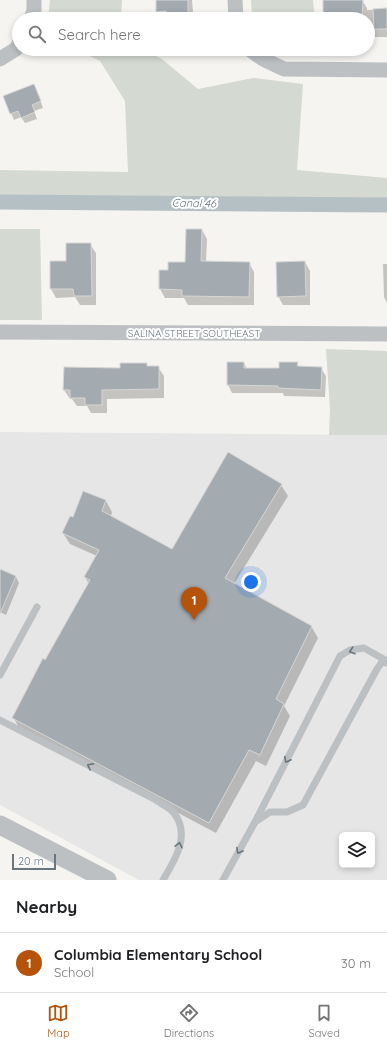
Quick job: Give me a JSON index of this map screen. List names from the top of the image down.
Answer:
{
  "streets": {
    "street": ["SALINA STREET SOUTHEAST"]
  },
  "water": ["Canal 46"],
  "scale_bar": "20 m",
  "page": {
    "search": "Search here",
    "pins": "1",
    "scale": "20 m",
    "heading": "Nearby",
    "list": [
      {
        "mark": "1",
        "name": "Columbia Elementary School",
        "note": "School",
        "value": "30 m"
      }
    ],
    "nav": ["Map", "Directions", "Saved"]
  }
}
